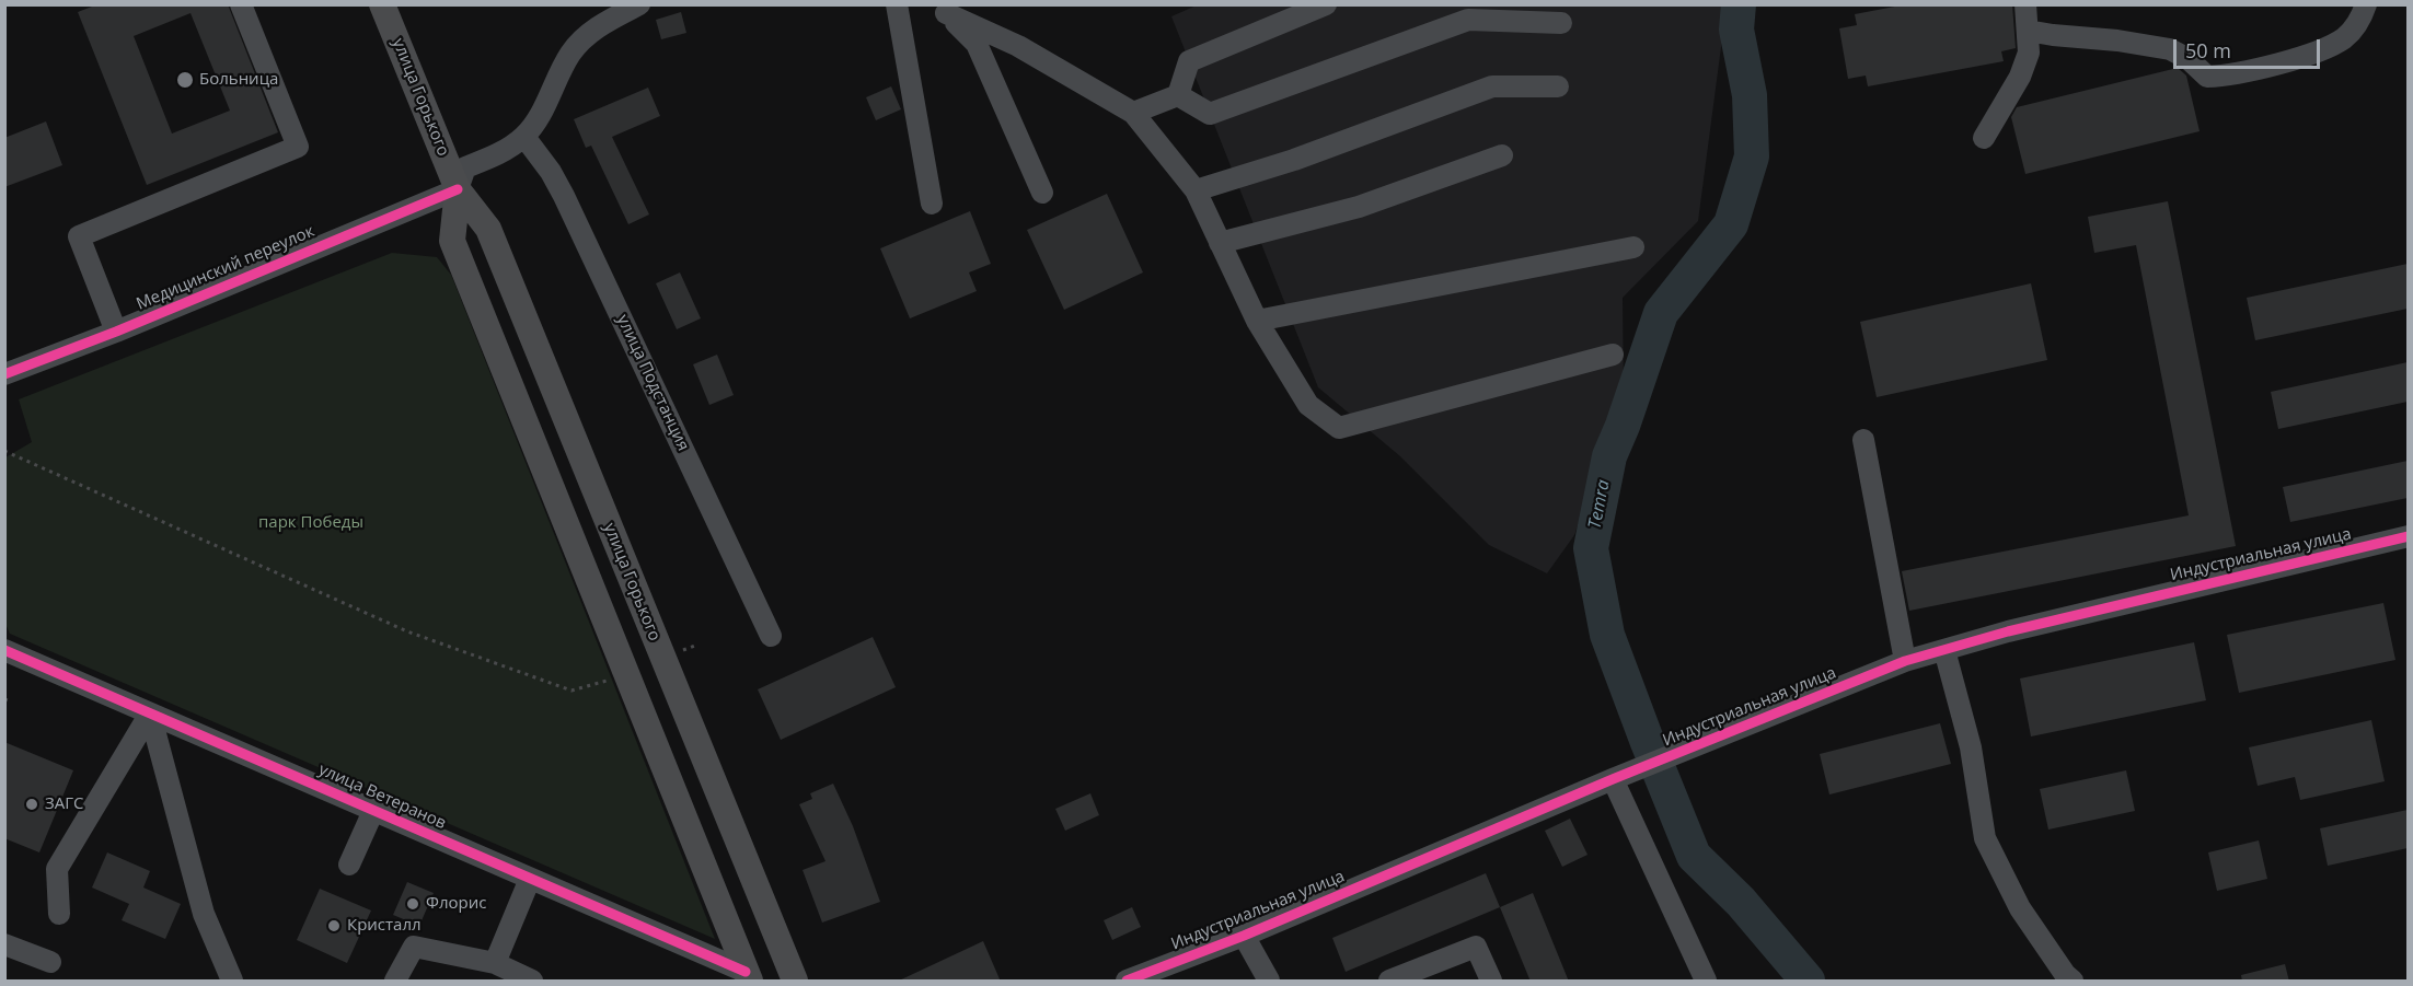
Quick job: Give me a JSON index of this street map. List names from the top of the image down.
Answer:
{
  "streets": {
    "main road": ["улица Горького"],
    "street": [
      "Медицинский переулок",
      "улица Подстанция",
      "Индустриальная улица",
      "улица Ветеранов"
    ]
  },
  "crossings": [
    ["улица Горького", "Медицинский переулок"],
    ["улица Горького", "улица Ветеранов"]
  ],
  "water": ["Temra"],
  "parks": ["парк Победы"],
  "places": [
    "Больница",
    "ЗАГС",
    "Флорис",
    "Кристалл"
  ],
  "scale_bar": "50 m"
}
